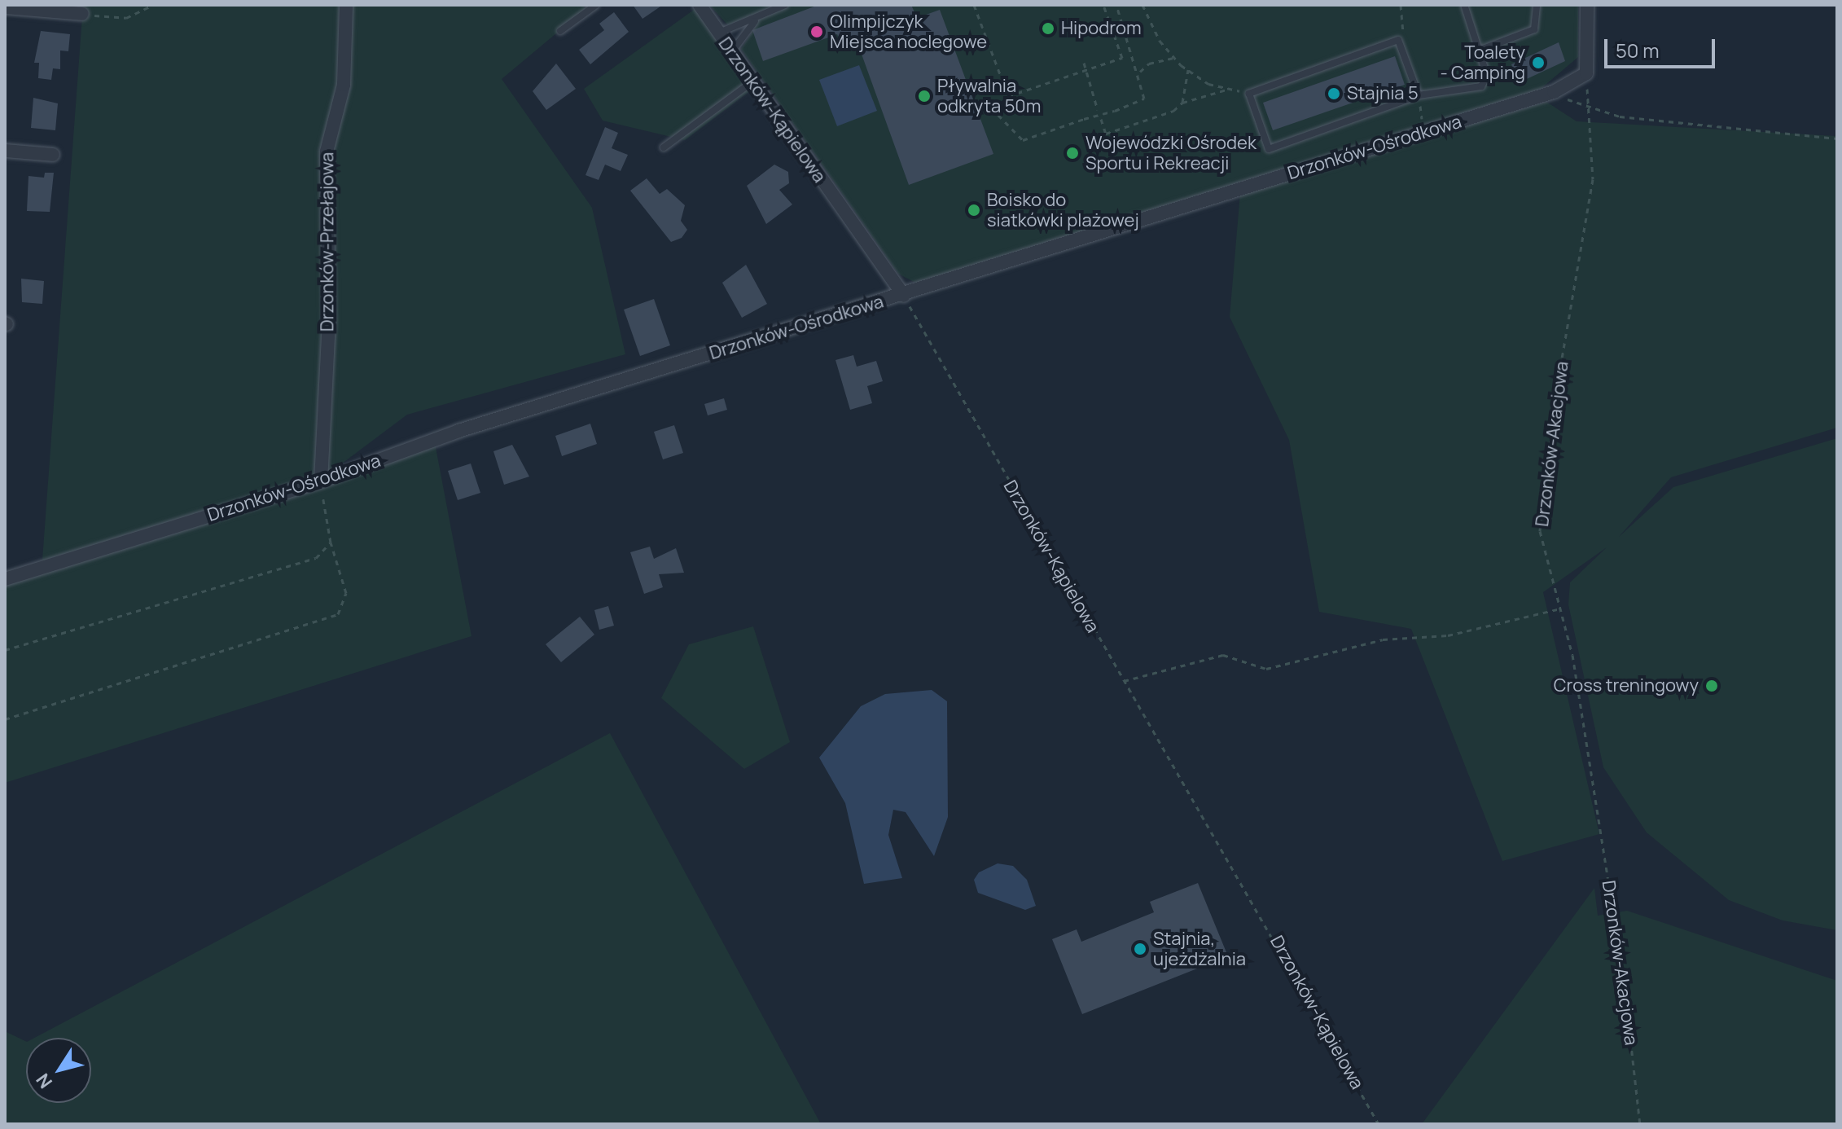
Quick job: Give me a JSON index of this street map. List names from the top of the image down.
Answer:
{
  "streets": {
    "street": ["Drzonków-Kąpielowa", "Drzonków-Ośrodkowa", "Drzonków-Przełajowa"],
    "path": ["Drzonków-Akacjowa"]
  },
  "crossings": [
    ["Drzonków-Kąpielowa", "Drzonków-Ośrodkowa"],
    ["Drzonków-Ośrodkowa", "Drzonków-Przełajowa"],
    ["Drzonków-Ośrodkowa", "Drzonków-Akacjowa"]
  ],
  "places": [
    "Hipodrom",
    "Olimpijczyk Miejsca noclegowe",
    "Toalety - Camping",
    "Stajnia 5",
    "Pływalnia odkryta 50m",
    "Wojewódzki Ośrodek Sportu i Rekreacji",
    "Boisko do siatkówki plażowej",
    "Cross treningowy",
    "Stajnia, ujeżdżalnia"
  ],
  "scale_bar": "50 m",
  "north": "bottom left"
}
